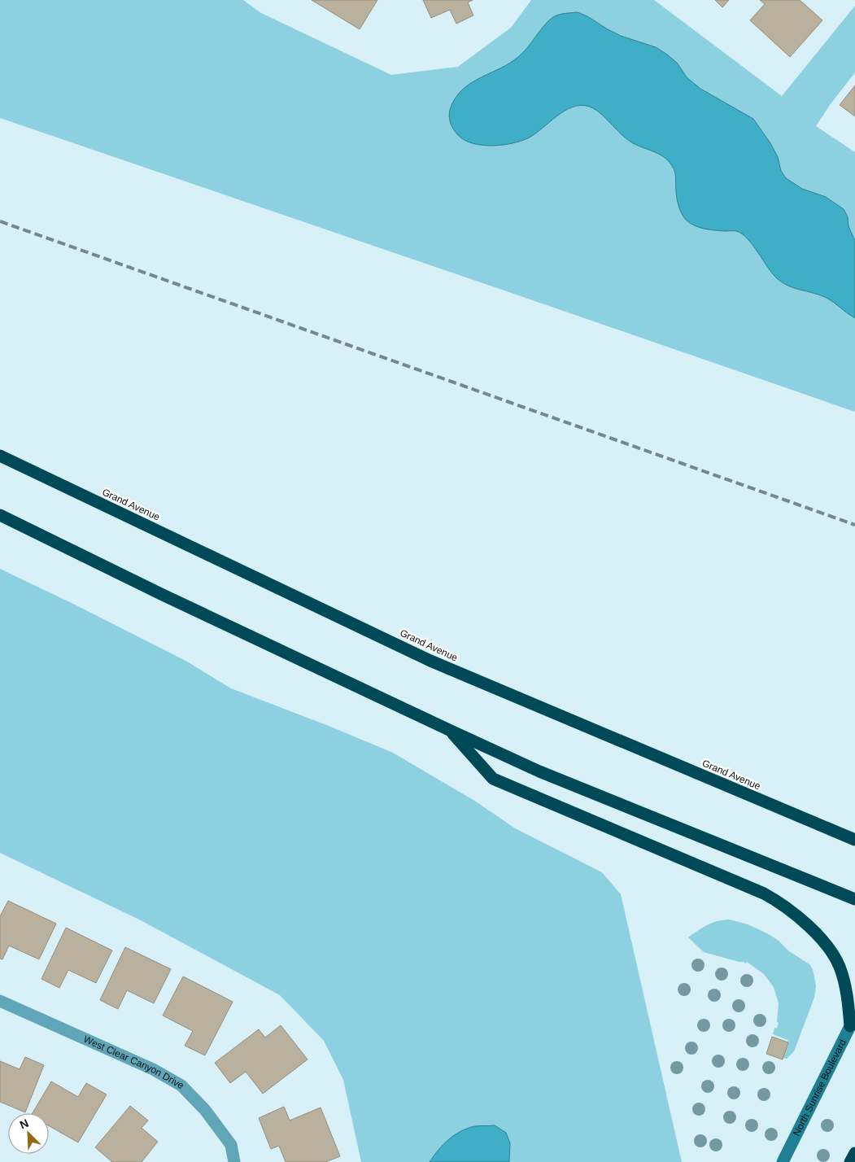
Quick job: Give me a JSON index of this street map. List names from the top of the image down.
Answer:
{
  "streets": {
    "highway": ["Grand Avenue"],
    "street": ["West Clear Canyon Drive", "North Sunrise Boulevard"]
  },
  "north": "top left"
}
